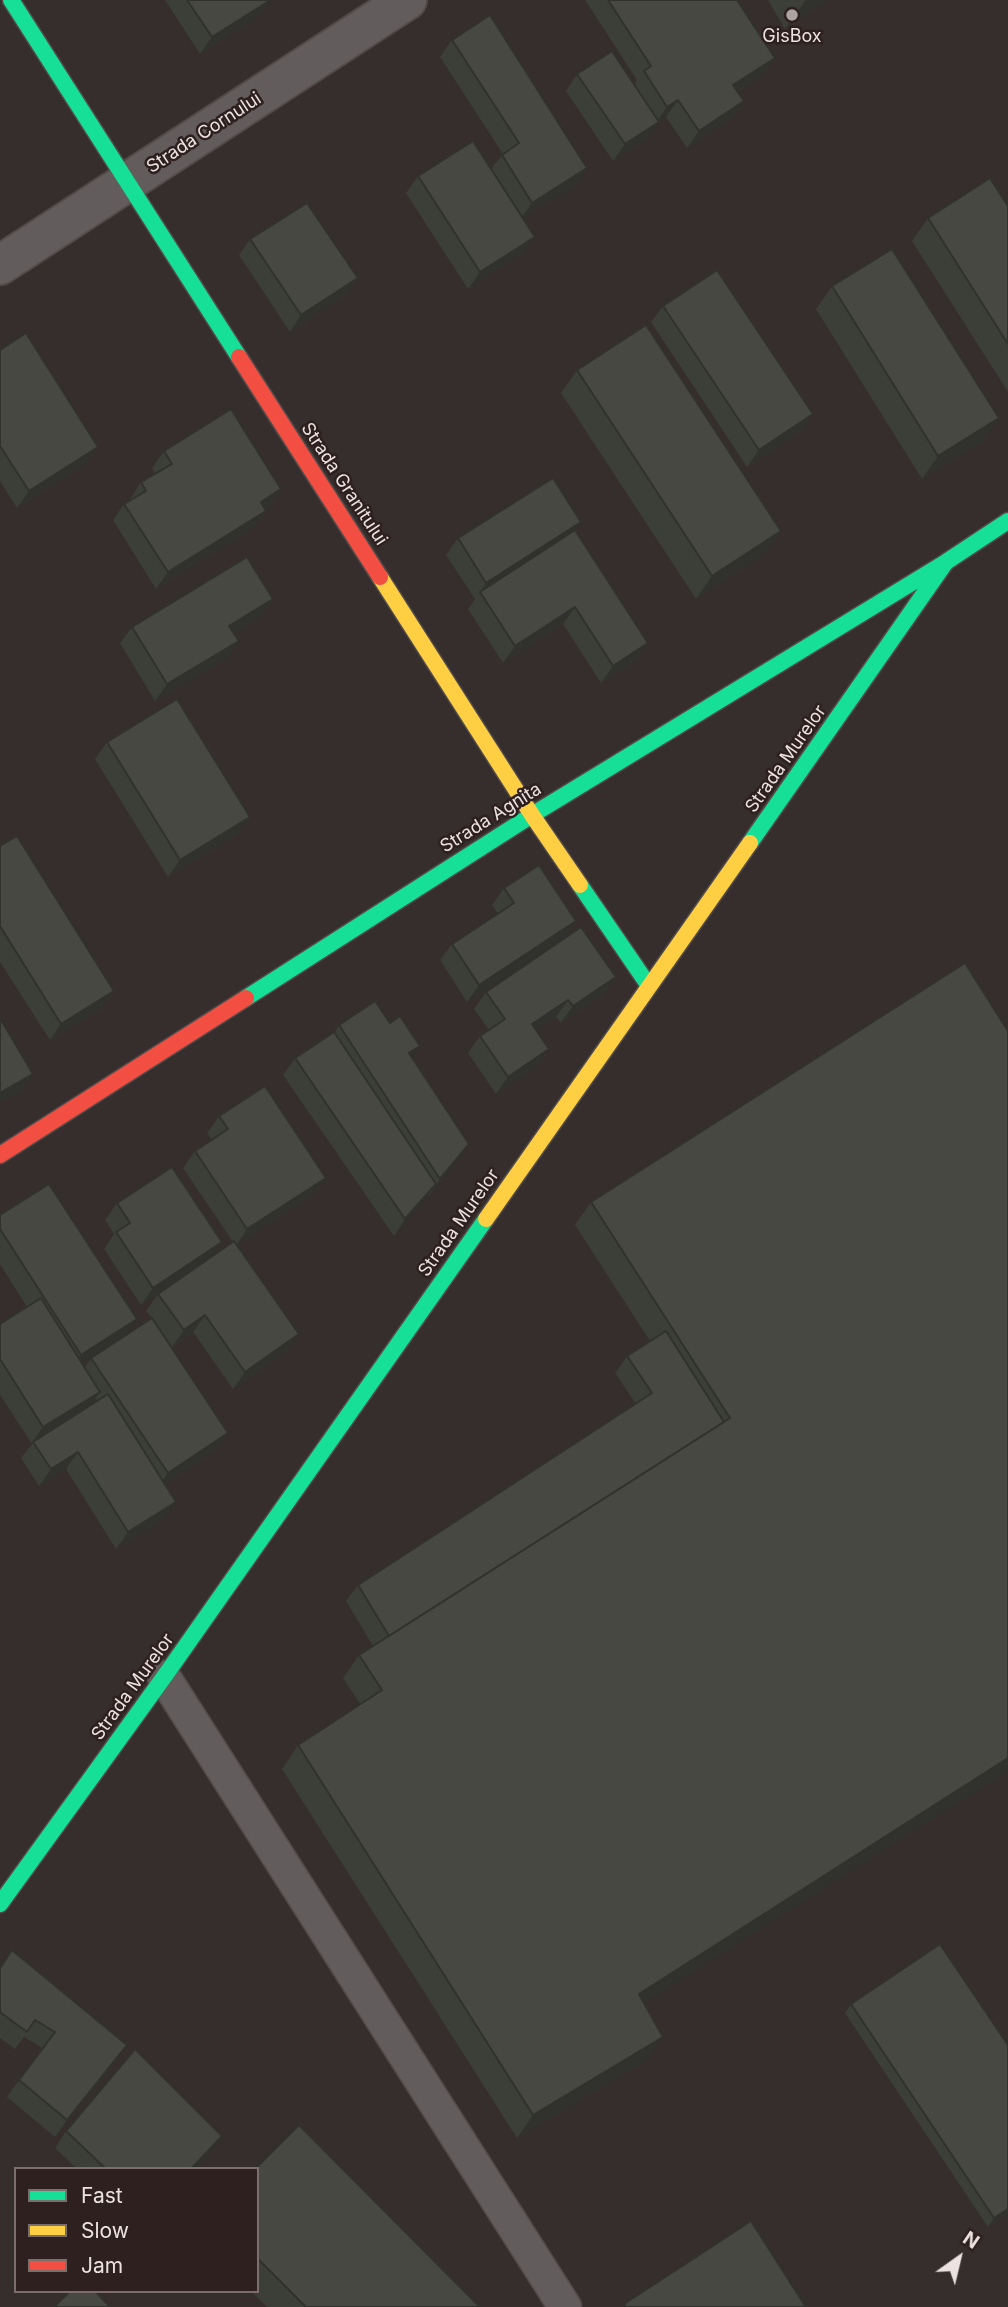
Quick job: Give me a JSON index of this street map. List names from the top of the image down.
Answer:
{
  "streets": {
    "street": [
      "Strada Cornului",
      "Strada Granitului",
      "Strada Murelor",
      "Strada Agnita"
    ]
  },
  "crossings": [
    ["Strada Cornului", "Strada Granitului"],
    ["Strada Granitului", "Strada Murelor"],
    ["Strada Granitului", "Strada Agnita"],
    ["Strada Murelor", "Strada Agnita"]
  ],
  "places": ["GisBox"],
  "legend": ["Fast", "Slow", "Jam"],
  "north": "top right"
}
